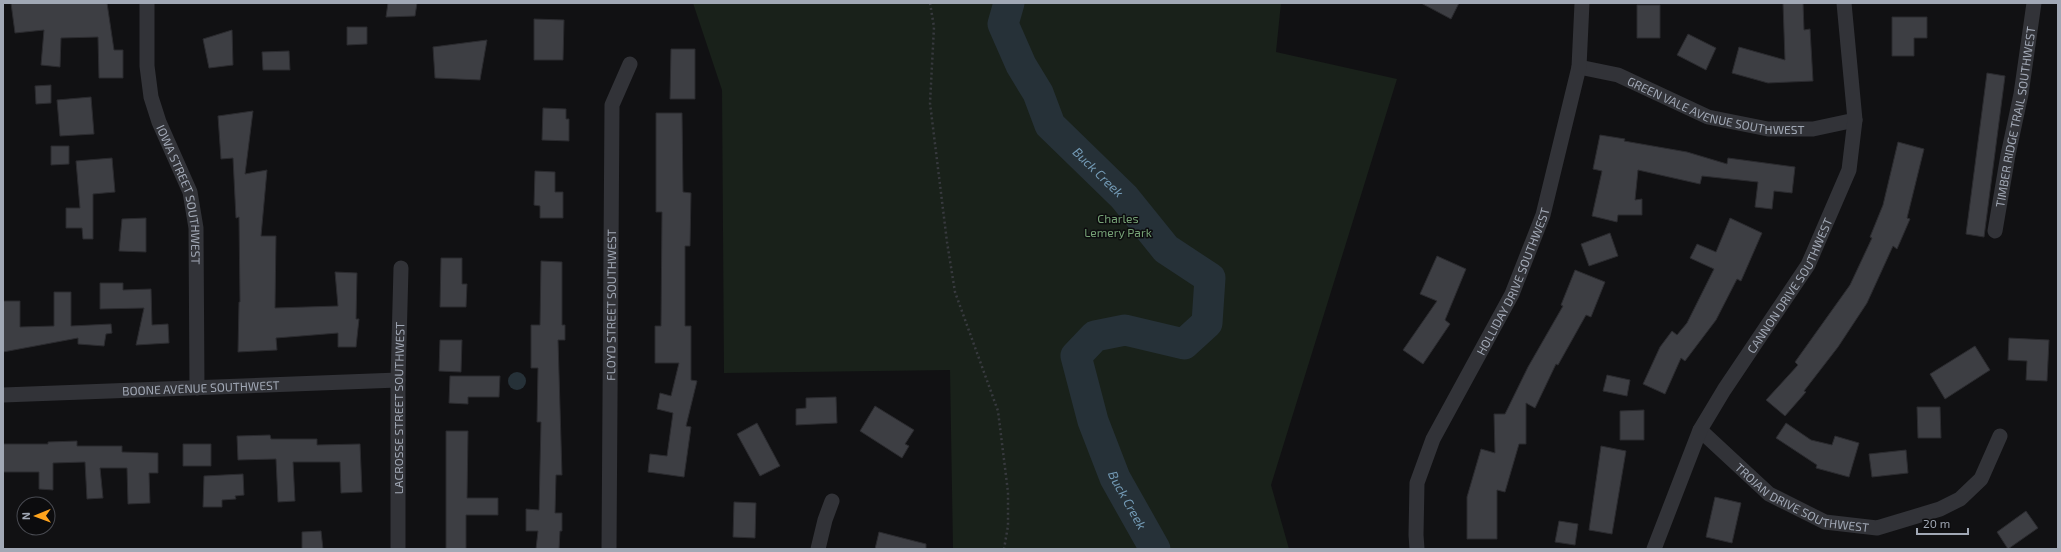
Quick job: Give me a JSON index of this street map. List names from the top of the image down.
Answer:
{
  "streets": {
    "street": [
      "GREEN VALE AVENUE SOUTHWEST",
      "TIMBER RIDGE TRAIL SOUTHWEST",
      "IOWA STREET SOUTHWEST",
      "HOLLIDAY DRIVE SOUTHWEST",
      "CANNON DRIVE SOUTHWEST",
      "FLOYD STREET SOUTHWEST",
      "BOONE AVENUE SOUTHWEST",
      "LACROSSE STREET SOUTHWEST",
      "TROJAN DRIVE SOUTHWEST"
    ]
  },
  "crossings": [
    ["GREEN VALE AVENUE SOUTHWEST", "HOLLIDAY DRIVE SOUTHWEST"],
    ["GREEN VALE AVENUE SOUTHWEST", "CANNON DRIVE SOUTHWEST"],
    ["IOWA STREET SOUTHWEST", "BOONE AVENUE SOUTHWEST"],
    ["CANNON DRIVE SOUTHWEST", "TROJAN DRIVE SOUTHWEST"],
    ["BOONE AVENUE SOUTHWEST", "LACROSSE STREET SOUTHWEST"]
  ],
  "water": ["Buck Creek"],
  "parks": ["Charles Lemery Park"],
  "scale_bar": "20 m",
  "north": "left"
}
